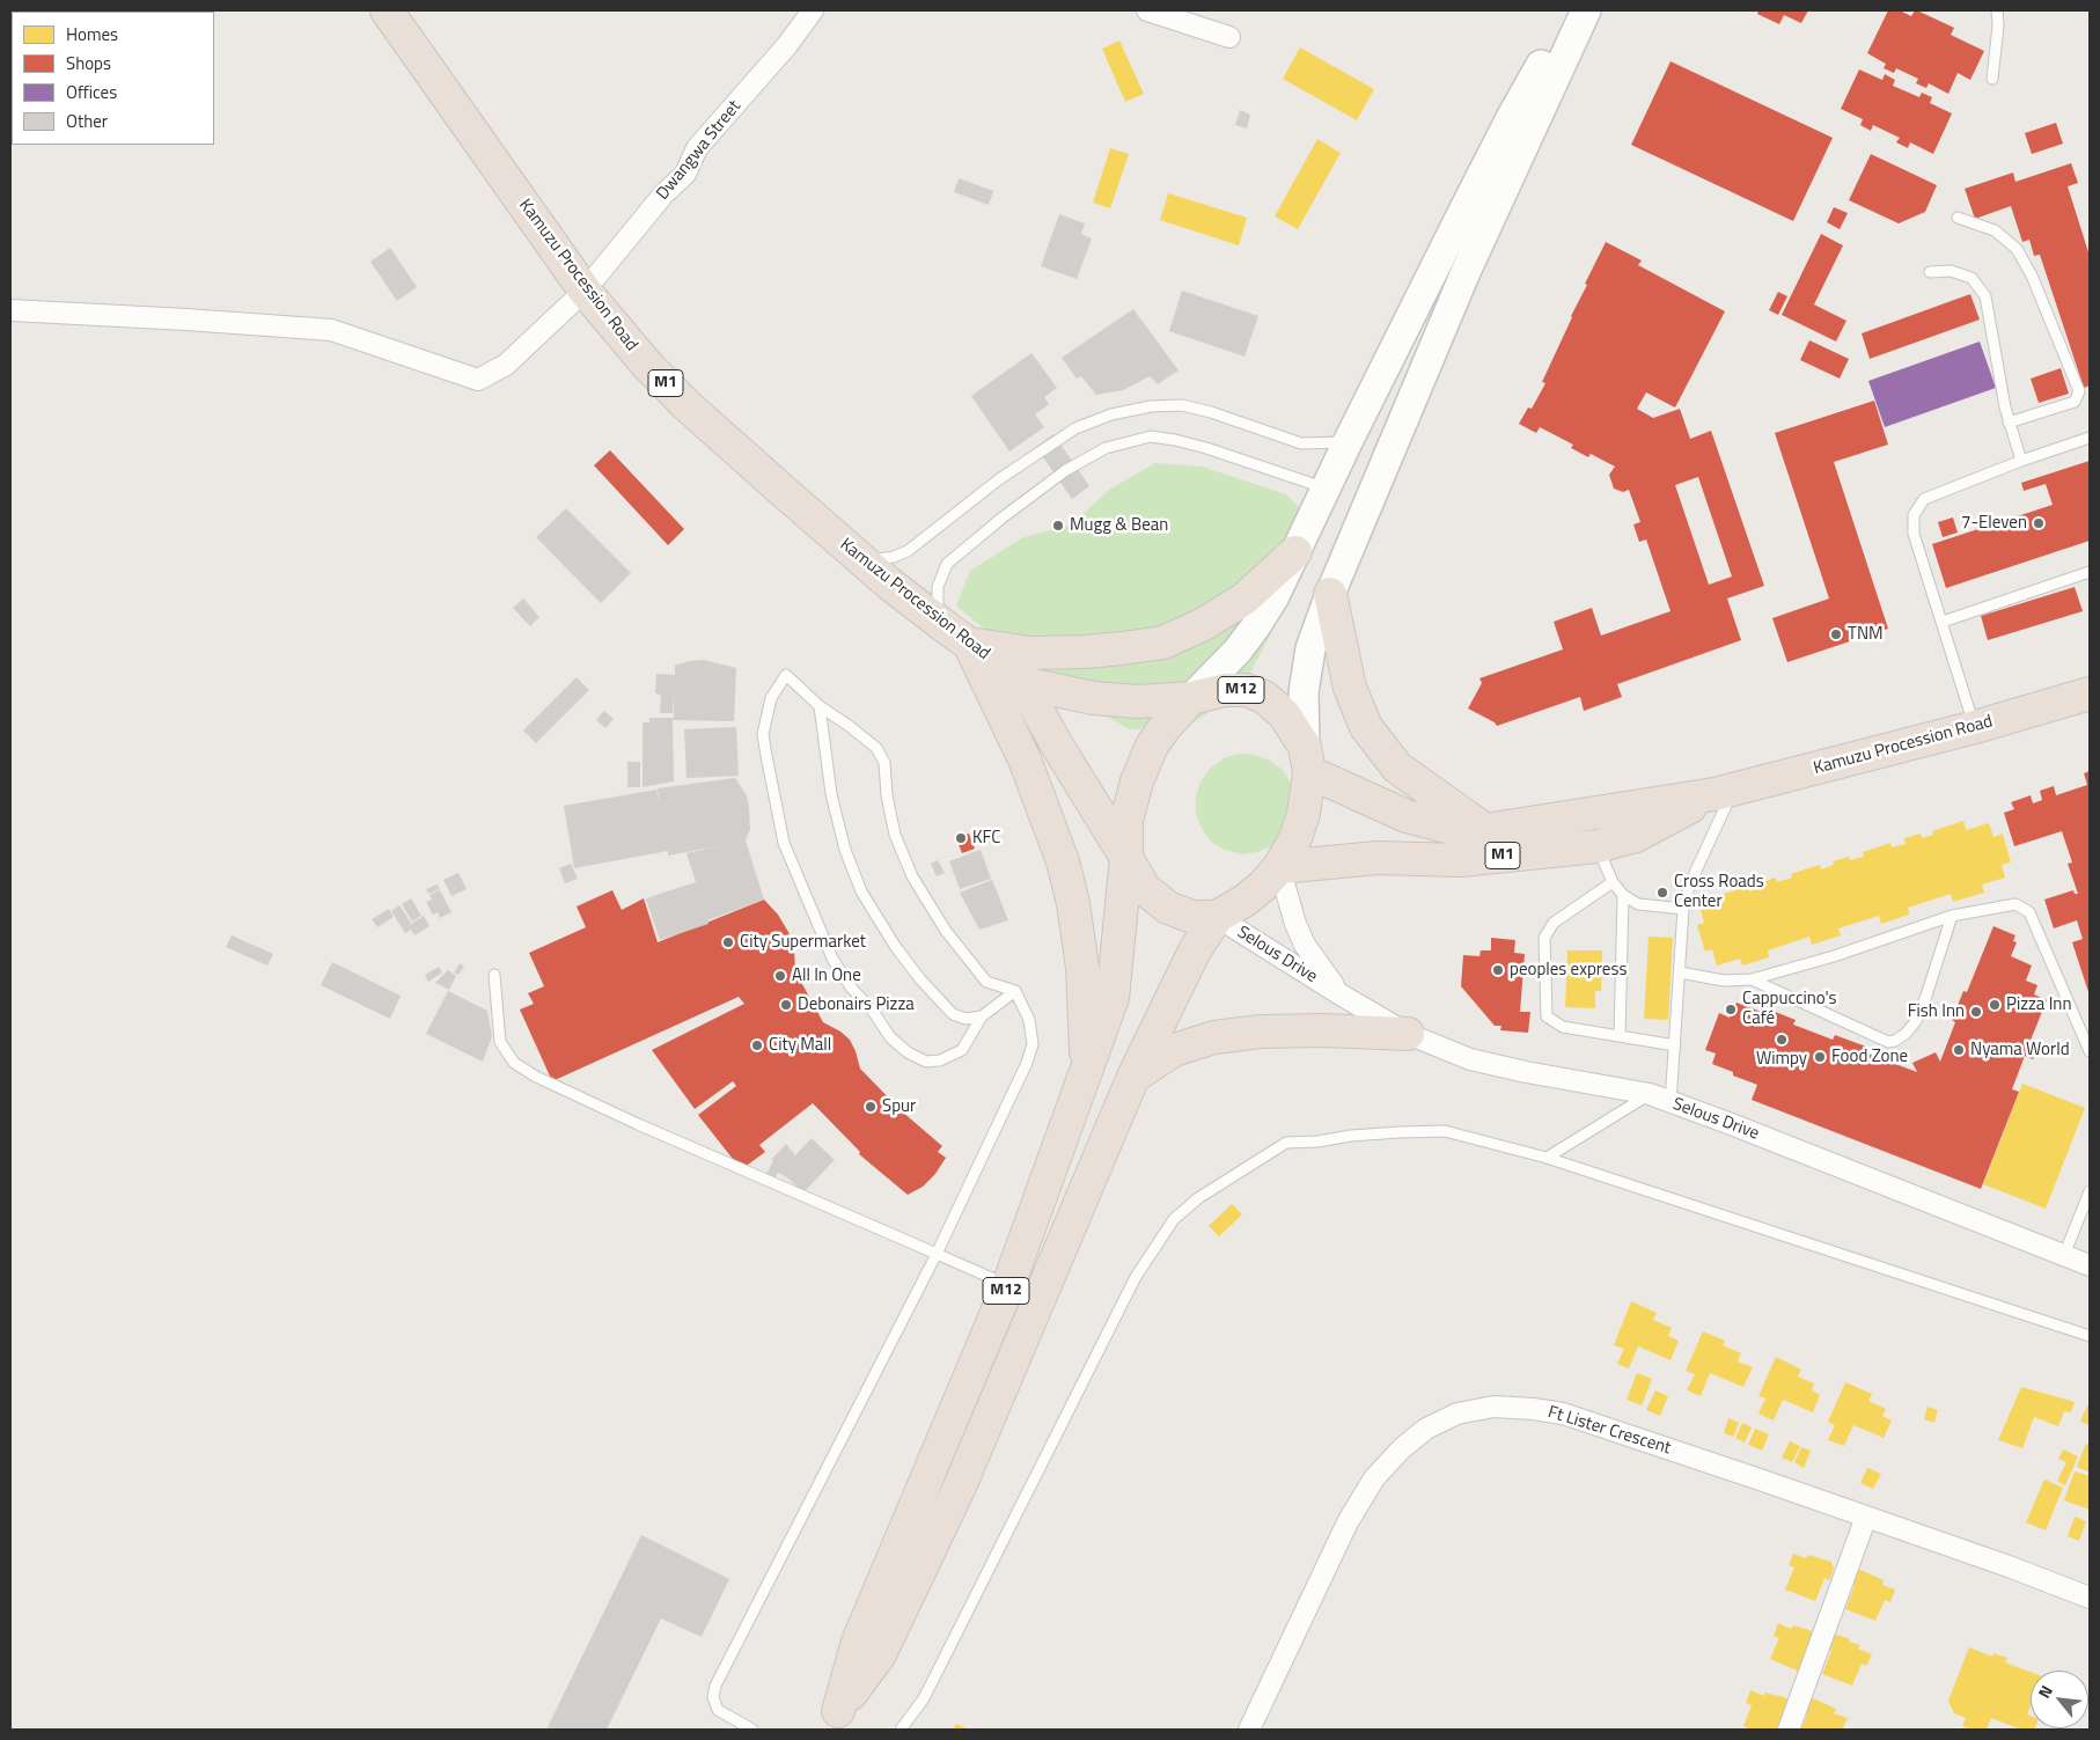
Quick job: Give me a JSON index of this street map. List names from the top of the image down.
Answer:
{
  "streets": {
    "highway": ["Kamuzu Procession Road", "M1", "M12"],
    "street": ["Dwangwa Street", "Selous Drive", "Ft Lister Crescent"]
  },
  "crossings": [
    ["Dwangwa Street", "Kamuzu Procession Road"],
    ["Kamuzu Procession Road", "M1"],
    ["M1", "M12"],
    ["M1", "Selous Drive"],
    ["M12", "Selous Drive"]
  ],
  "places": [
    "7-Eleven",
    "Mugg & Bean",
    "TNM",
    "KFC",
    "Cross Roads Center",
    "City Supermarket",
    "peoples express",
    "All In One",
    "Debonairs Pizza",
    "Pizza Inn",
    "Cappuccino's Café",
    "Fish Inn",
    "Wimpy",
    "City Mall",
    "Nyama World",
    "Food Zone",
    "Spur"
  ],
  "legend": [
    "Homes",
    "Shops",
    "Offices",
    "Other"
  ],
  "north": "top left"
}
